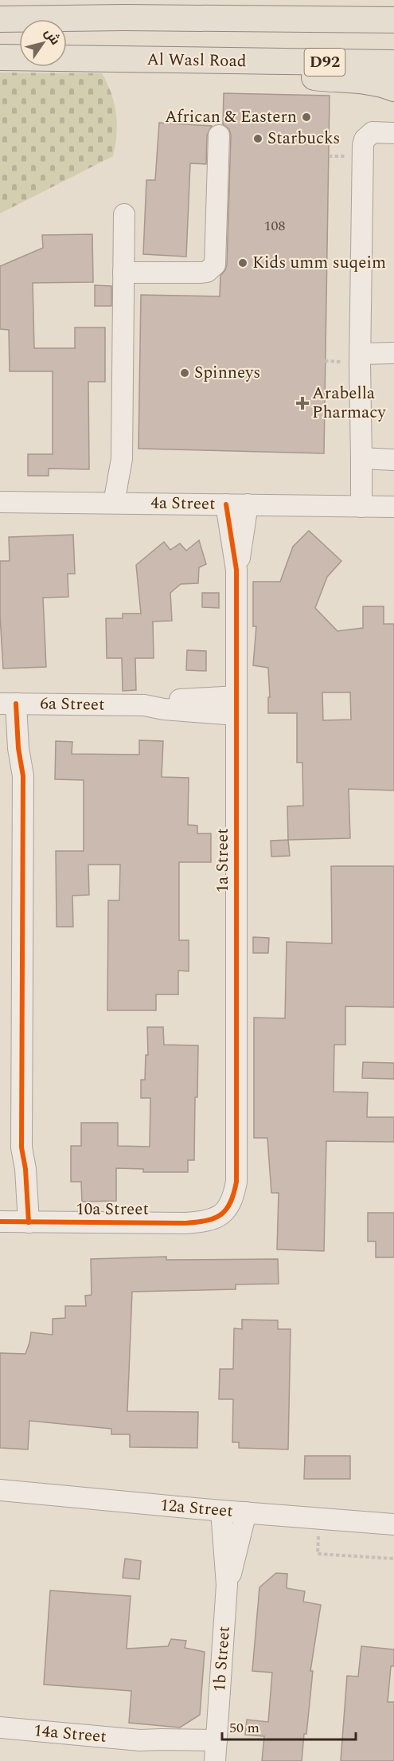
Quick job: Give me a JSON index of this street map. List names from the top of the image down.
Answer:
{
  "streets": {
    "main road": ["Al Wasl Road", "D92"],
    "street": [
      "4a Street",
      "6a Street",
      "1a Street",
      "10a Street",
      "12a Street",
      "1b Street",
      "14a Street"
    ]
  },
  "crossings": [
    ["4a Street", "1a Street"],
    ["6a Street", "1a Street"],
    ["1a Street", "10a Street"],
    ["12a Street", "1b Street"],
    ["1b Street", "14a Street"]
  ],
  "places": {
    "other": [
      "African & Eastern",
      "Starbucks",
      "Kids umm suqeim",
      "Spinneys"
    ],
    "health": ["Arabella Pharmacy"]
  },
  "house_numbers": ["108"],
  "scale_bar": "50 m",
  "north": "top right"
}
